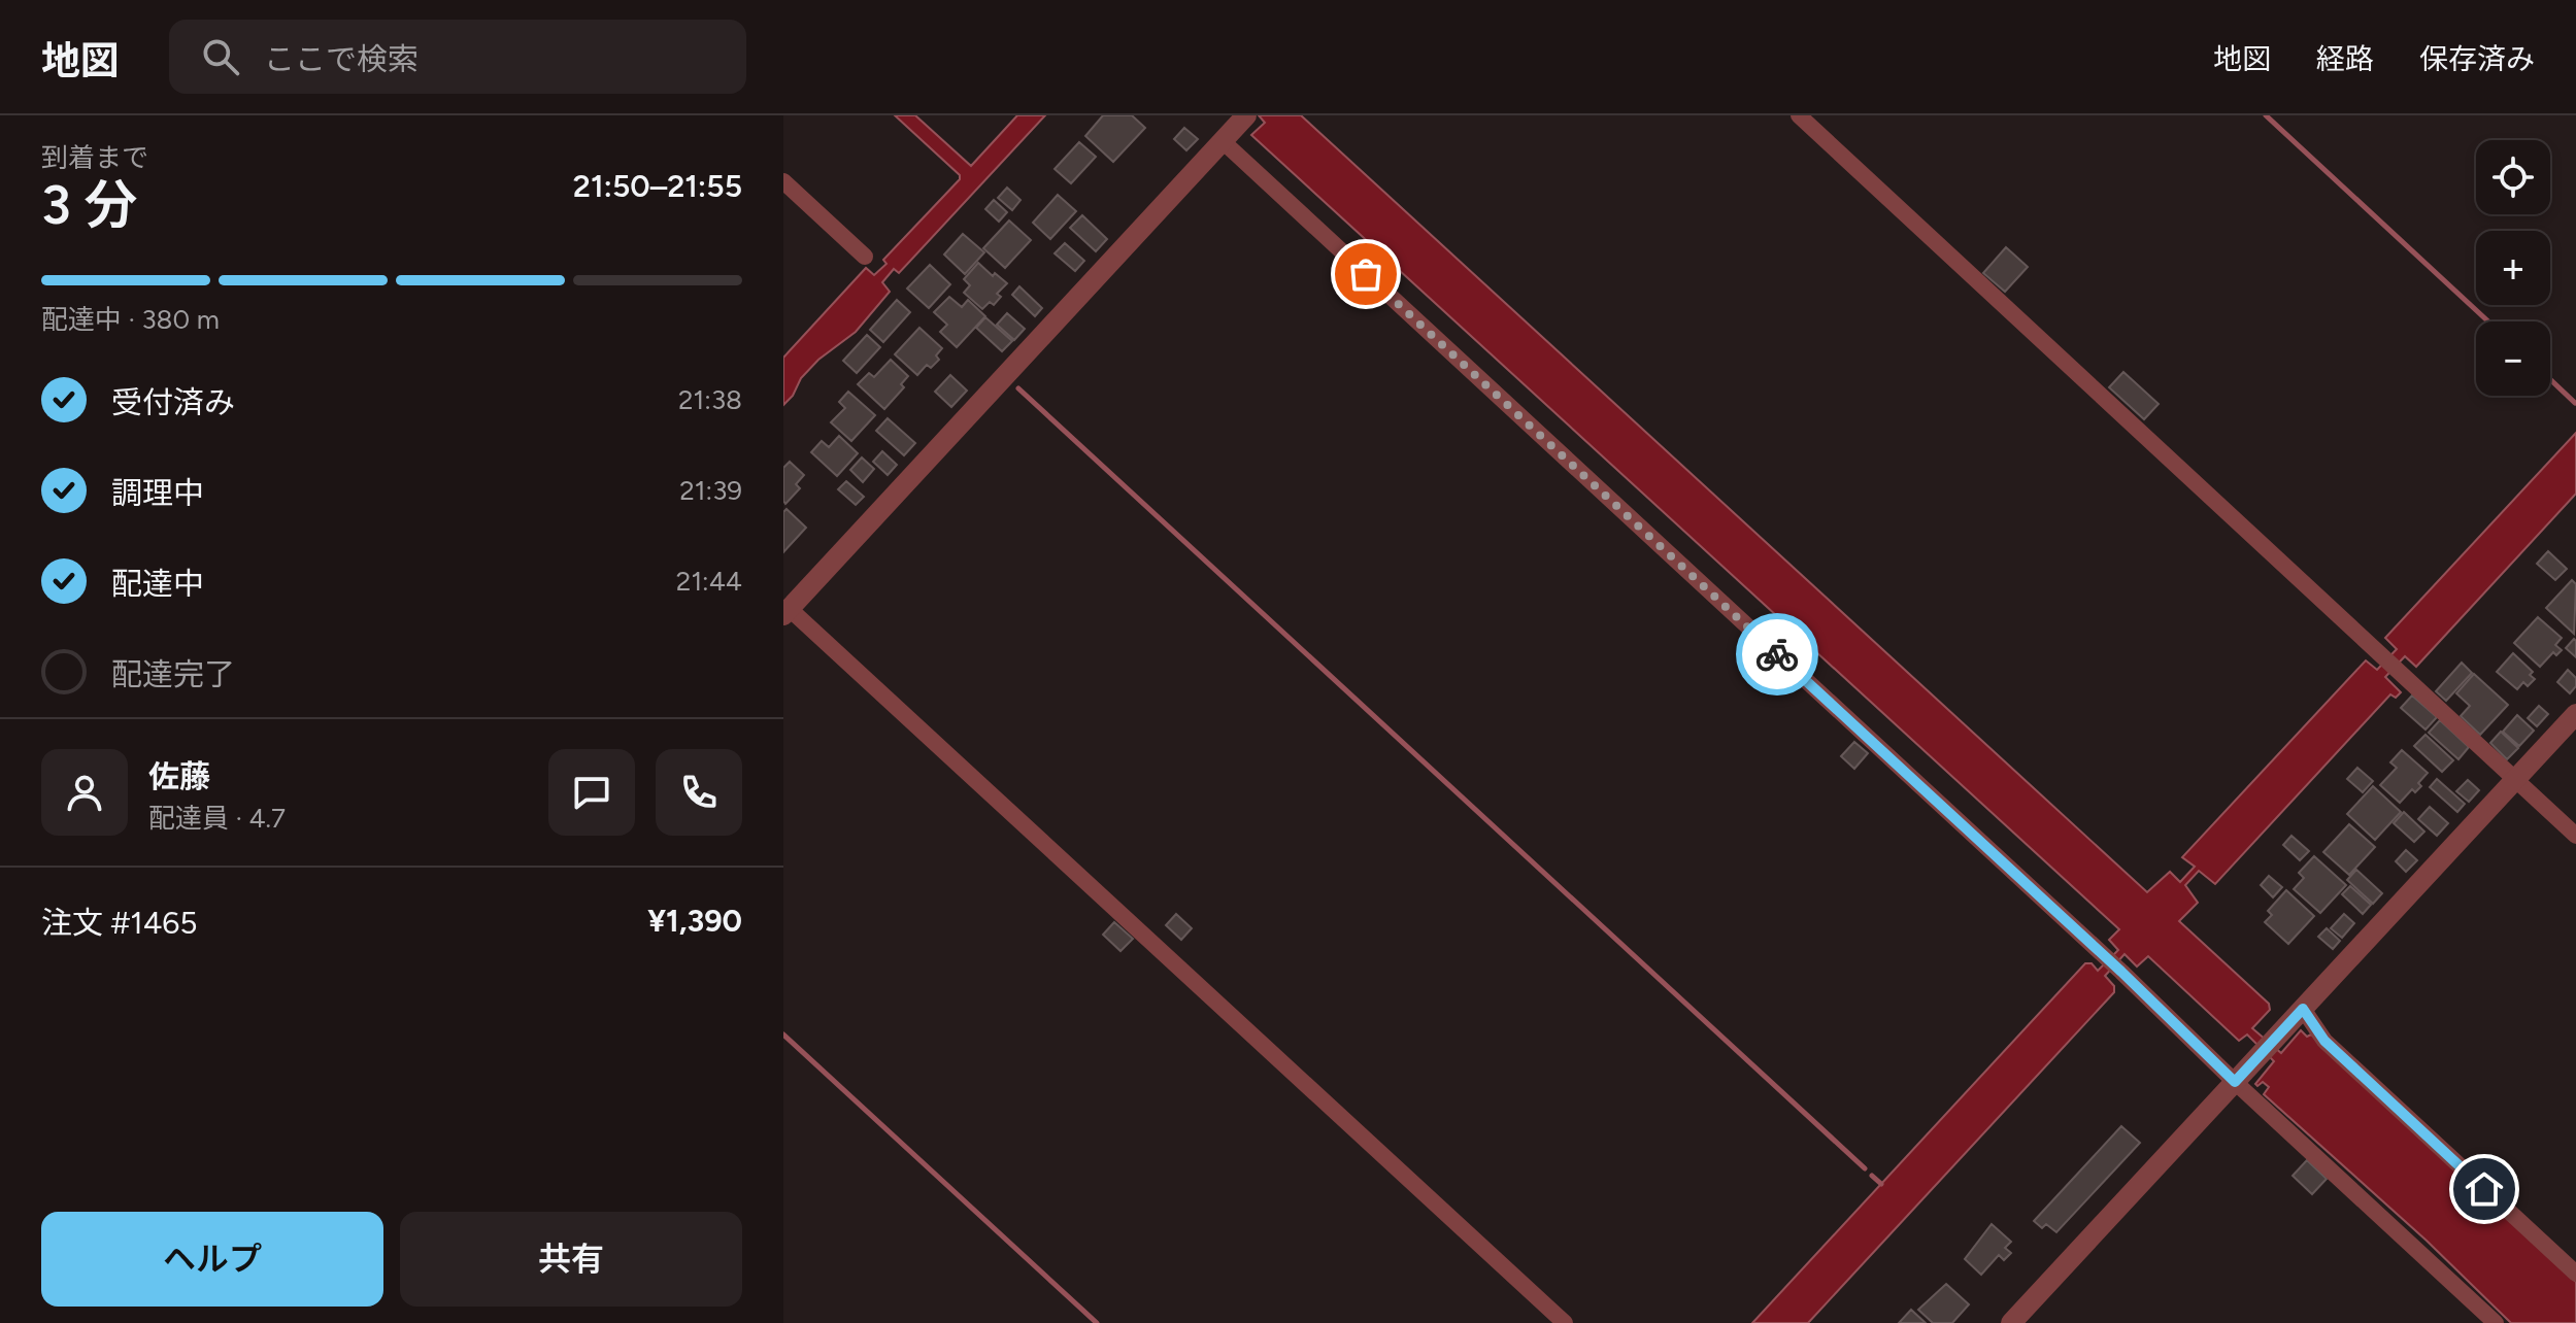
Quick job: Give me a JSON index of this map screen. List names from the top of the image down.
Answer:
{
  "page": {
    "header": "地図",
    "search": "ここで検索",
    "nav": ["地図", "経路", "保存済み"],
    "heading": ["3 分", "到着まで", "21:50–21:55"],
    "panel": [
      "佐藤",
      "配達員 · 4.7",
      "注文 #1465",
      "¥1,390"
    ],
    "map_buttons": ["+", "−"],
    "bar": "配達中 · 380 m",
    "list": [
      ["受付済み", "21:38"],
      ["調理中", "21:39"],
      ["配達中", "21:44"],
      "配達完了"
    ],
    "buttons": ["ヘルプ", "共有"]
  }
}
